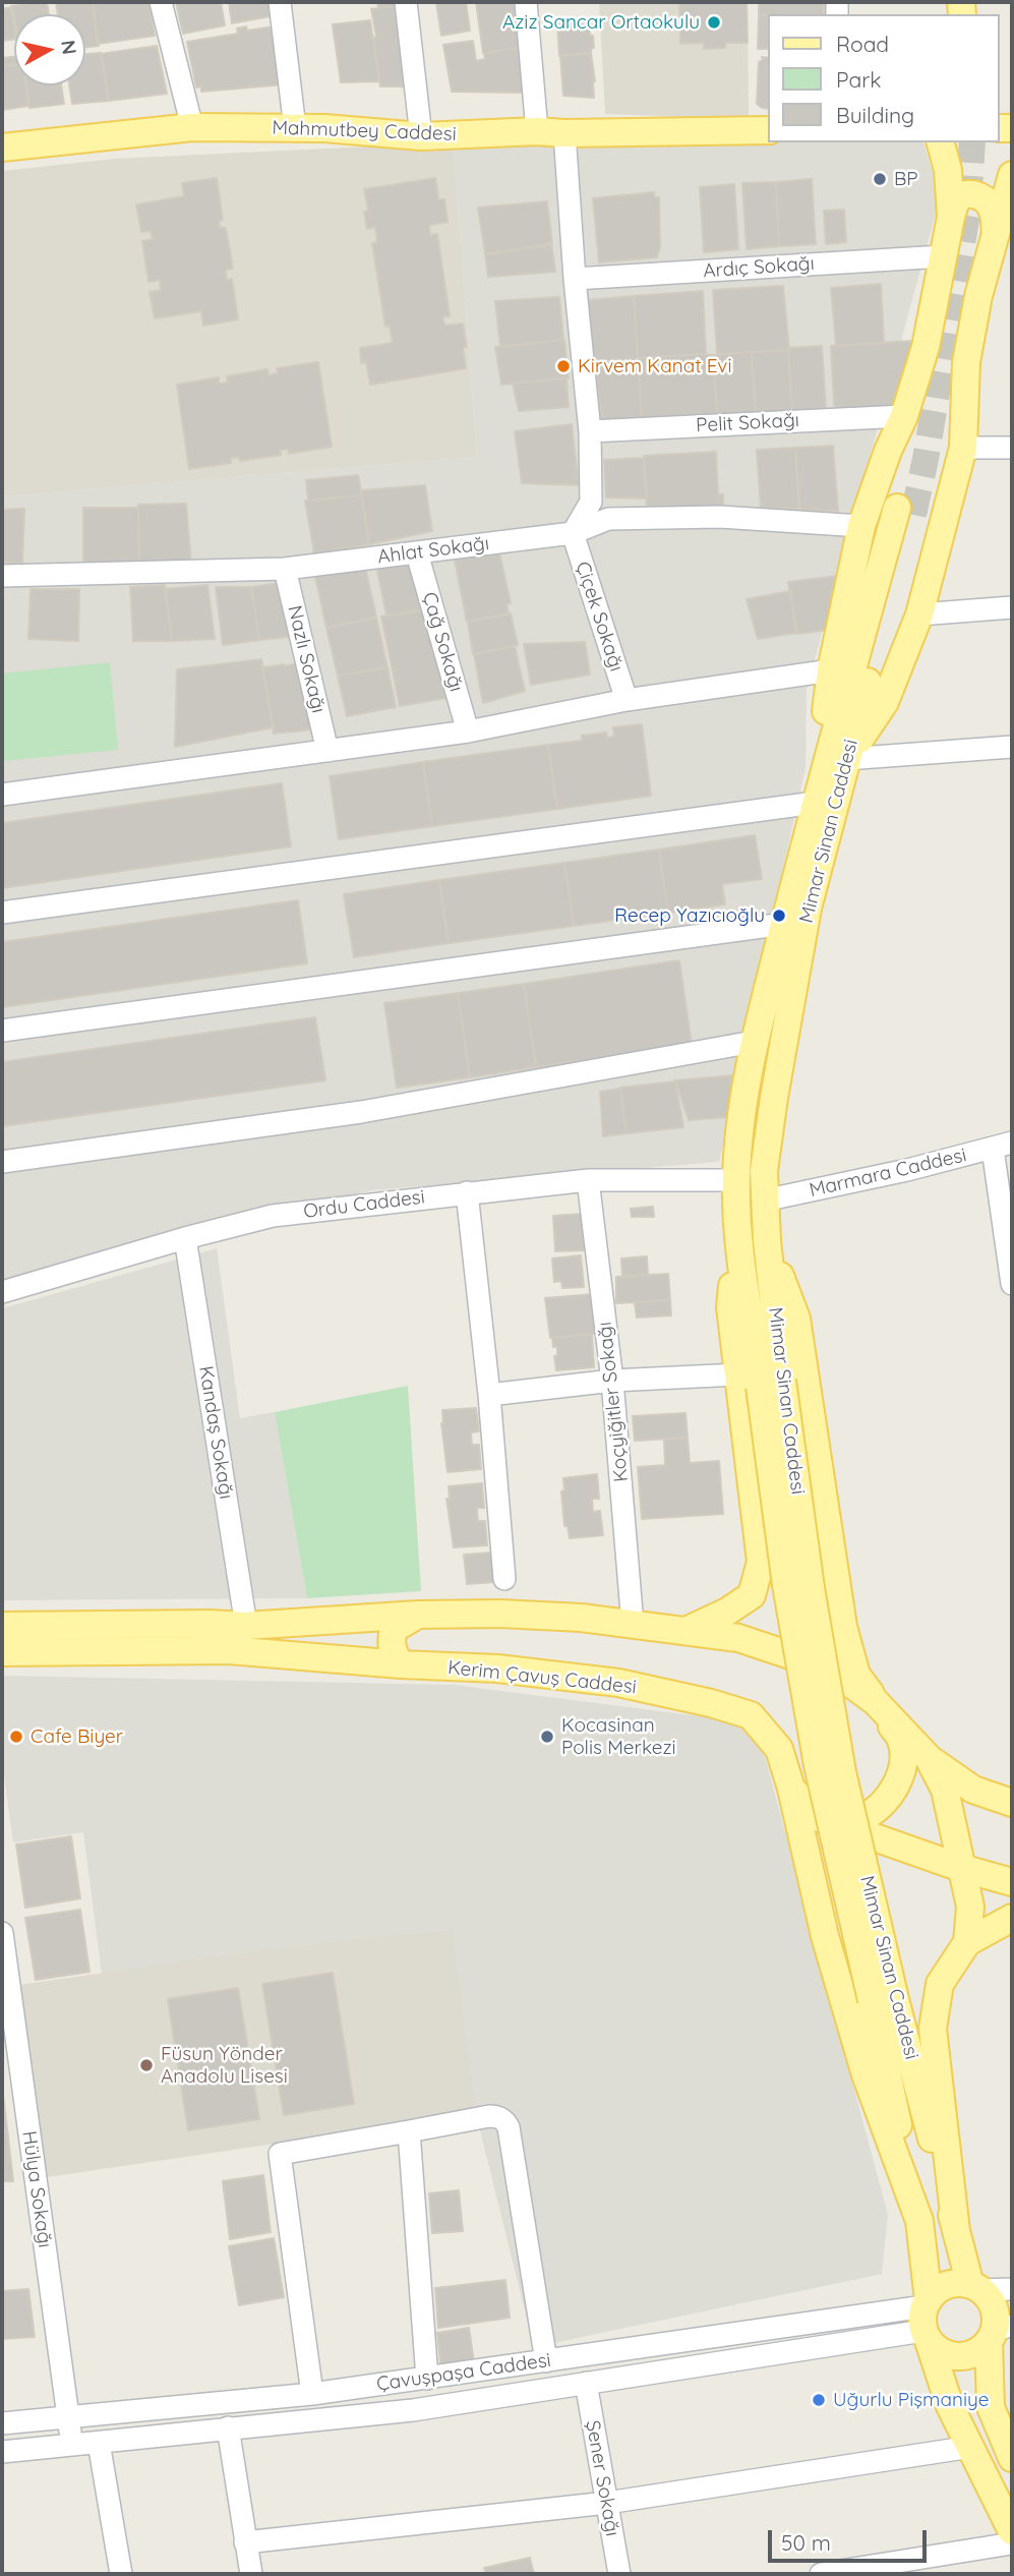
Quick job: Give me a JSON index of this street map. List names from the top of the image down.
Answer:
{
  "streets": {
    "main road": ["Mahmutbey Caddesi", "Mimar Sinan Caddesi", "Kerim Çavuş Caddesi"],
    "street": [
      "Ardıç Sokağı",
      "Pelit Sokağı",
      "Ahlat Sokağı",
      "Çiçek Sokağı",
      "Çağ Sokağı",
      "Nazlı Sokağı",
      "Marmara Caddesi",
      "Ordu Caddesi",
      "Koçyiğitler Sokağı",
      "Kandaş Sokağı",
      "Hülya Sokağı",
      "Çavuşpaşa Caddesi",
      "Şener Sokağı"
    ]
  },
  "crossings": [
    ["Ahlat Sokağı", "Çiçek Sokağı"],
    ["Ahlat Sokağı", "Çağ Sokağı"],
    ["Ahlat Sokağı", "Nazlı Sokağı"],
    ["Mimar Sinan Caddesi", "Marmara Caddesi"],
    ["Mimar Sinan Caddesi", "Ordu Caddesi"],
    ["Mimar Sinan Caddesi", "Çavuşpaşa Caddesi"],
    ["Ordu Caddesi", "Koçyiğitler Sokağı"],
    ["Ordu Caddesi", "Kandaş Sokağı"],
    ["Hülya Sokağı", "Çavuşpaşa Caddesi"],
    ["Çavuşpaşa Caddesi", "Şener Sokağı"]
  ],
  "places": [
    "Aziz Sancar Ortaokulu",
    "BP",
    "Kirvem Kanat Evi",
    "Recep Yazıcıoğlu",
    "Cafe Biyer",
    "Kocasinan Polis Merkezi",
    "Füsun Yönder Anadolu Lisesi",
    "Uğurlu Pişmaniye"
  ],
  "legend": ["Road", "Park", "Building"],
  "scale_bar": "50 m",
  "north": "right"
}
